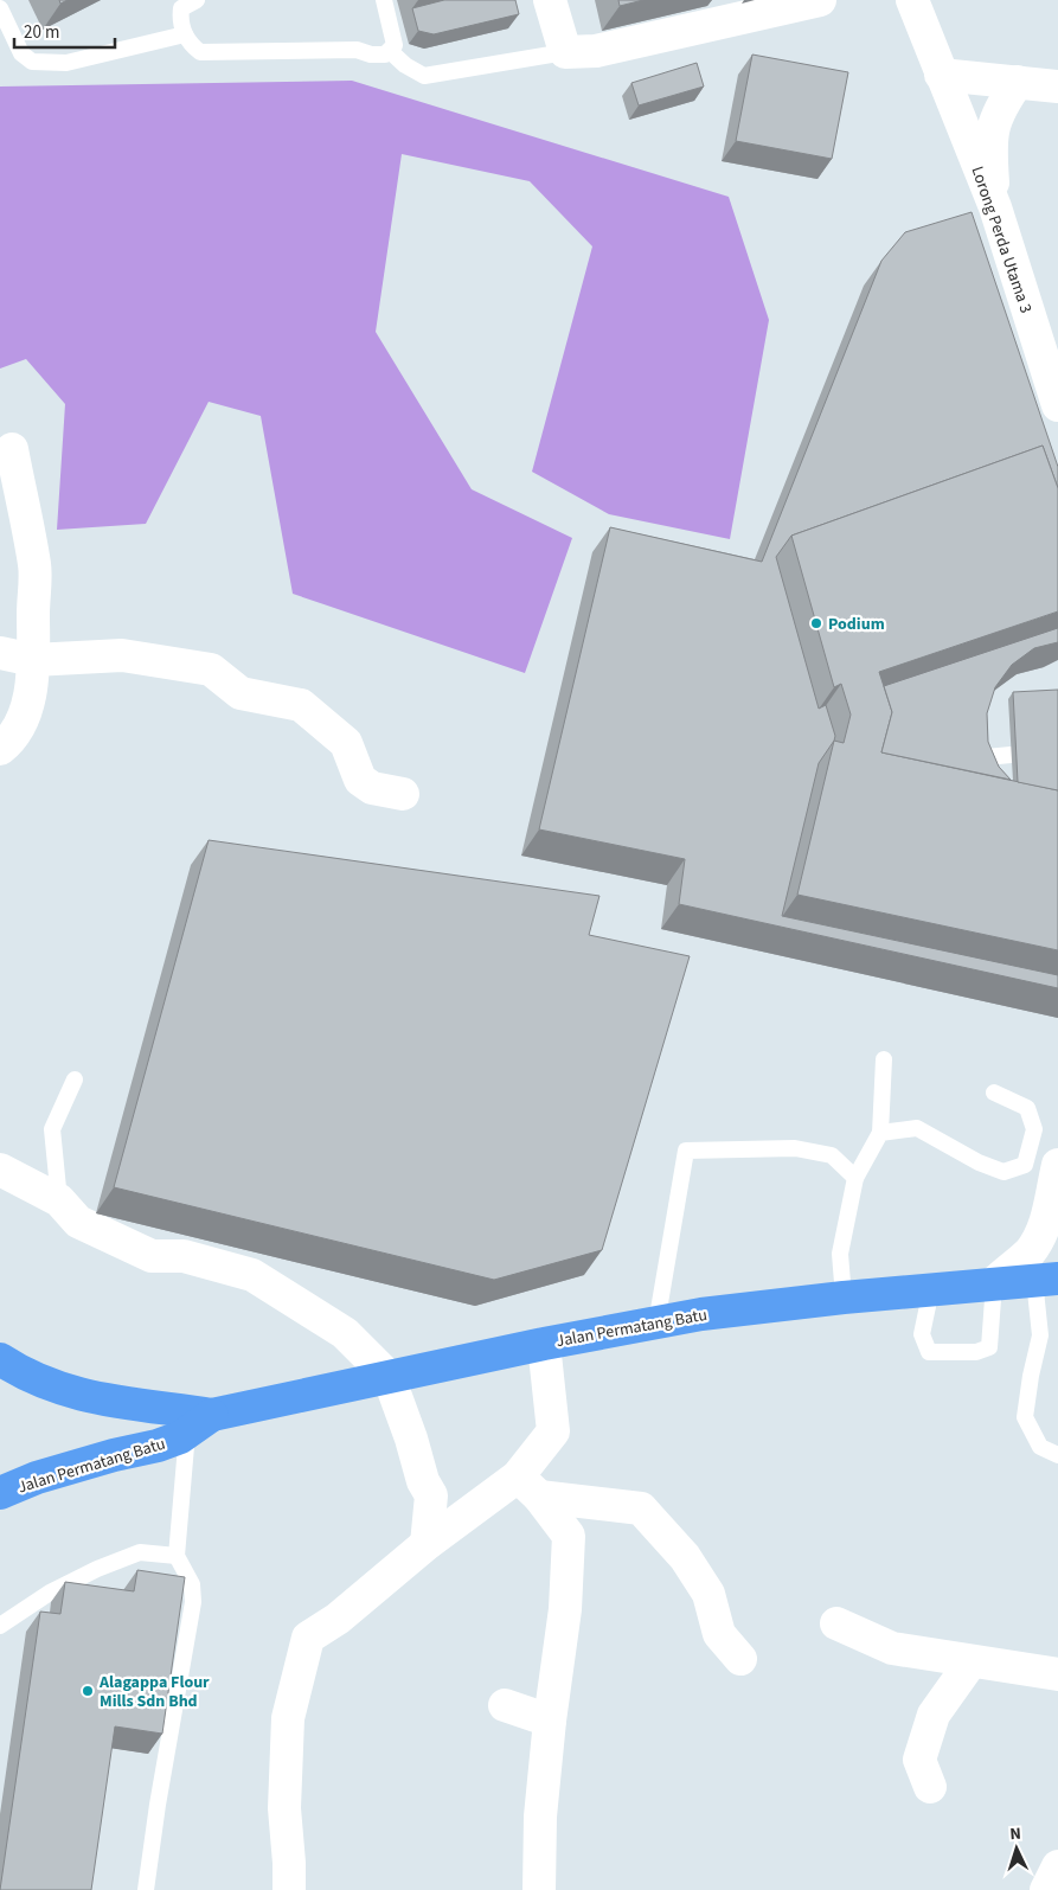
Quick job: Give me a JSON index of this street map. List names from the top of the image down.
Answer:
{
  "streets": {
    "main road": ["Jalan Permatang Batu"],
    "street": ["Lorong Perda Utama 3"]
  },
  "places": ["Podium", "Alagappa Flour Mills Sdn Bhd"],
  "scale_bar": "20 m",
  "north": "top"
}
